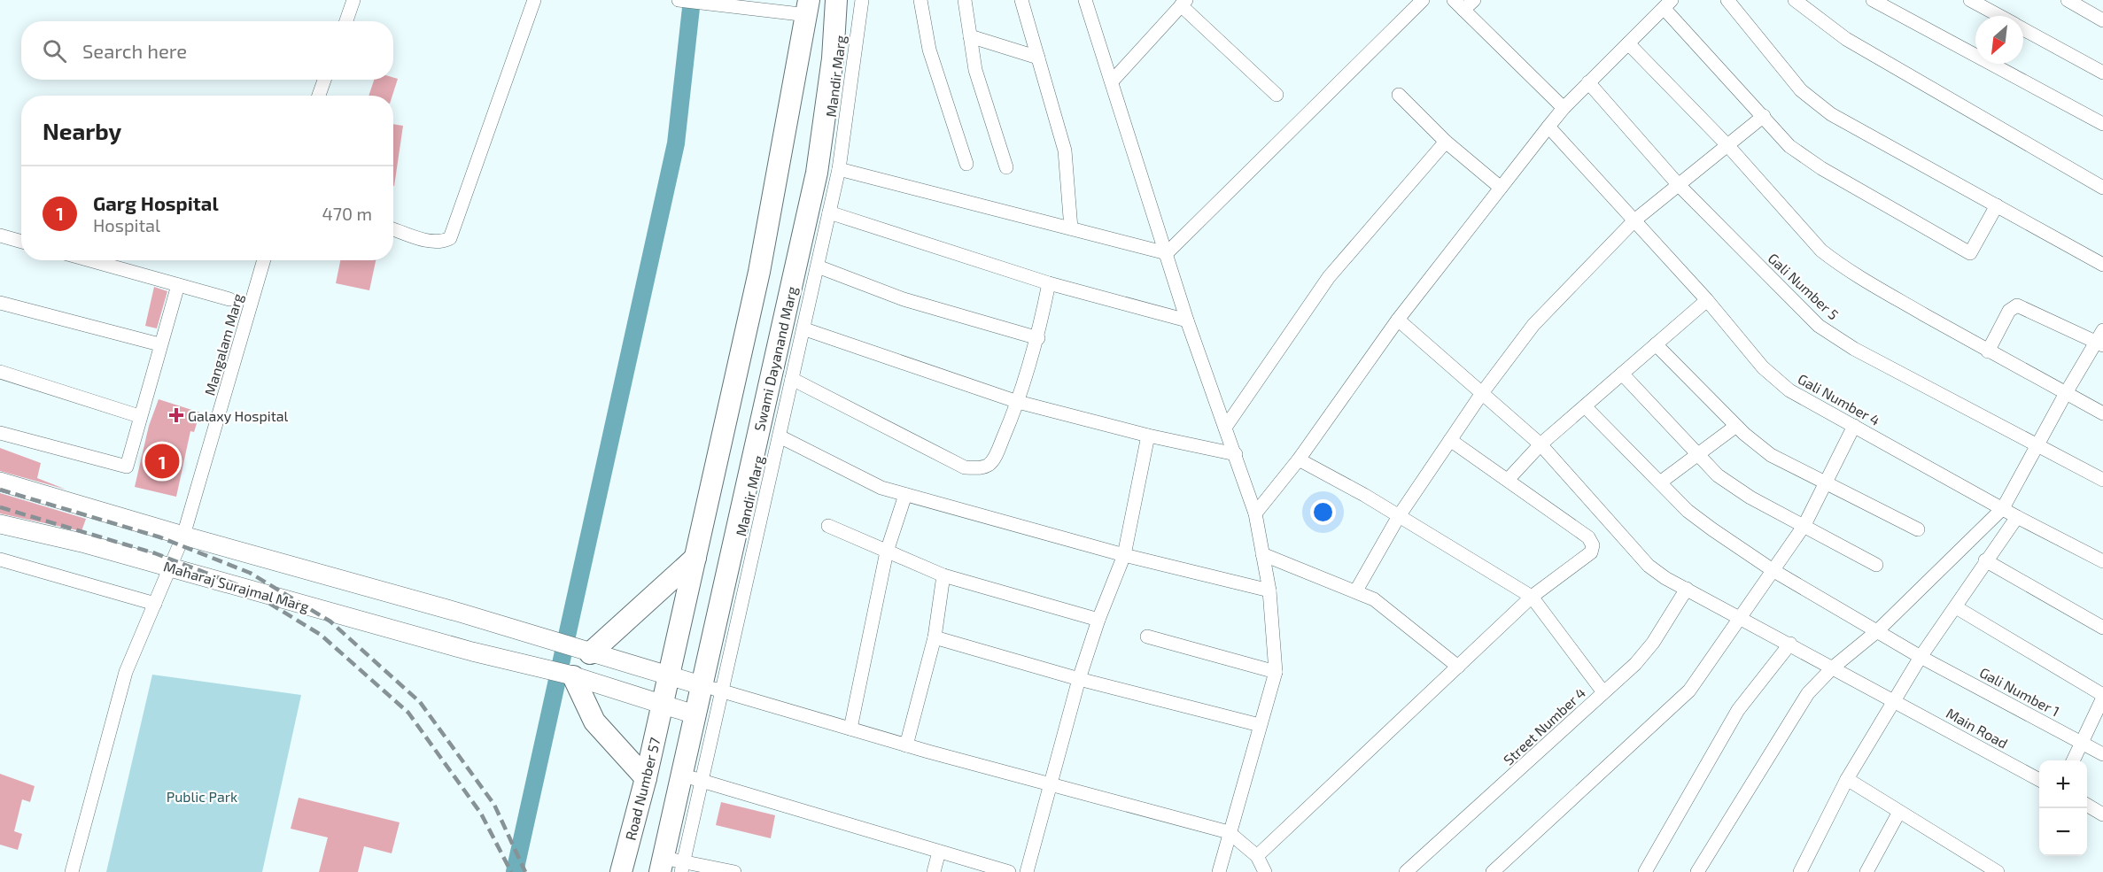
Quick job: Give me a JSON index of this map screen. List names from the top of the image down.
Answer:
{
  "streets": {
    "main road": ["Swami Dayanand Marg", "Maharaj Surajmal Marg", "Road Number 57"],
    "street": [
      "Mandir Marg",
      "Gali Number 5",
      "Mangalam Marg",
      "Gali Number 4",
      "Gali Number 1",
      "Street Number 4",
      "Main Road"
    ]
  },
  "crossings": [
    ["Mangalam Marg", "Maharaj Surajmal Marg"],
    ["Swami Dayanand Marg", "Maharaj Surajmal Marg"],
    ["Maharaj Surajmal Marg", "Road Number 57"],
    ["Street Number 4", "Main Road"]
  ],
  "parks": ["Public Park"],
  "places": {
    "health": ["Galaxy Hospital"]
  },
  "north": "bottom left",
  "page": {
    "search": "Search here",
    "heading": "Nearby",
    "list": [
      {
        "mark": "1",
        "name": "Garg Hospital",
        "note": "Hospital",
        "value": "470 m"
      }
    ],
    "pins": "1",
    "map_buttons": ["+", "−"]
  }
}
